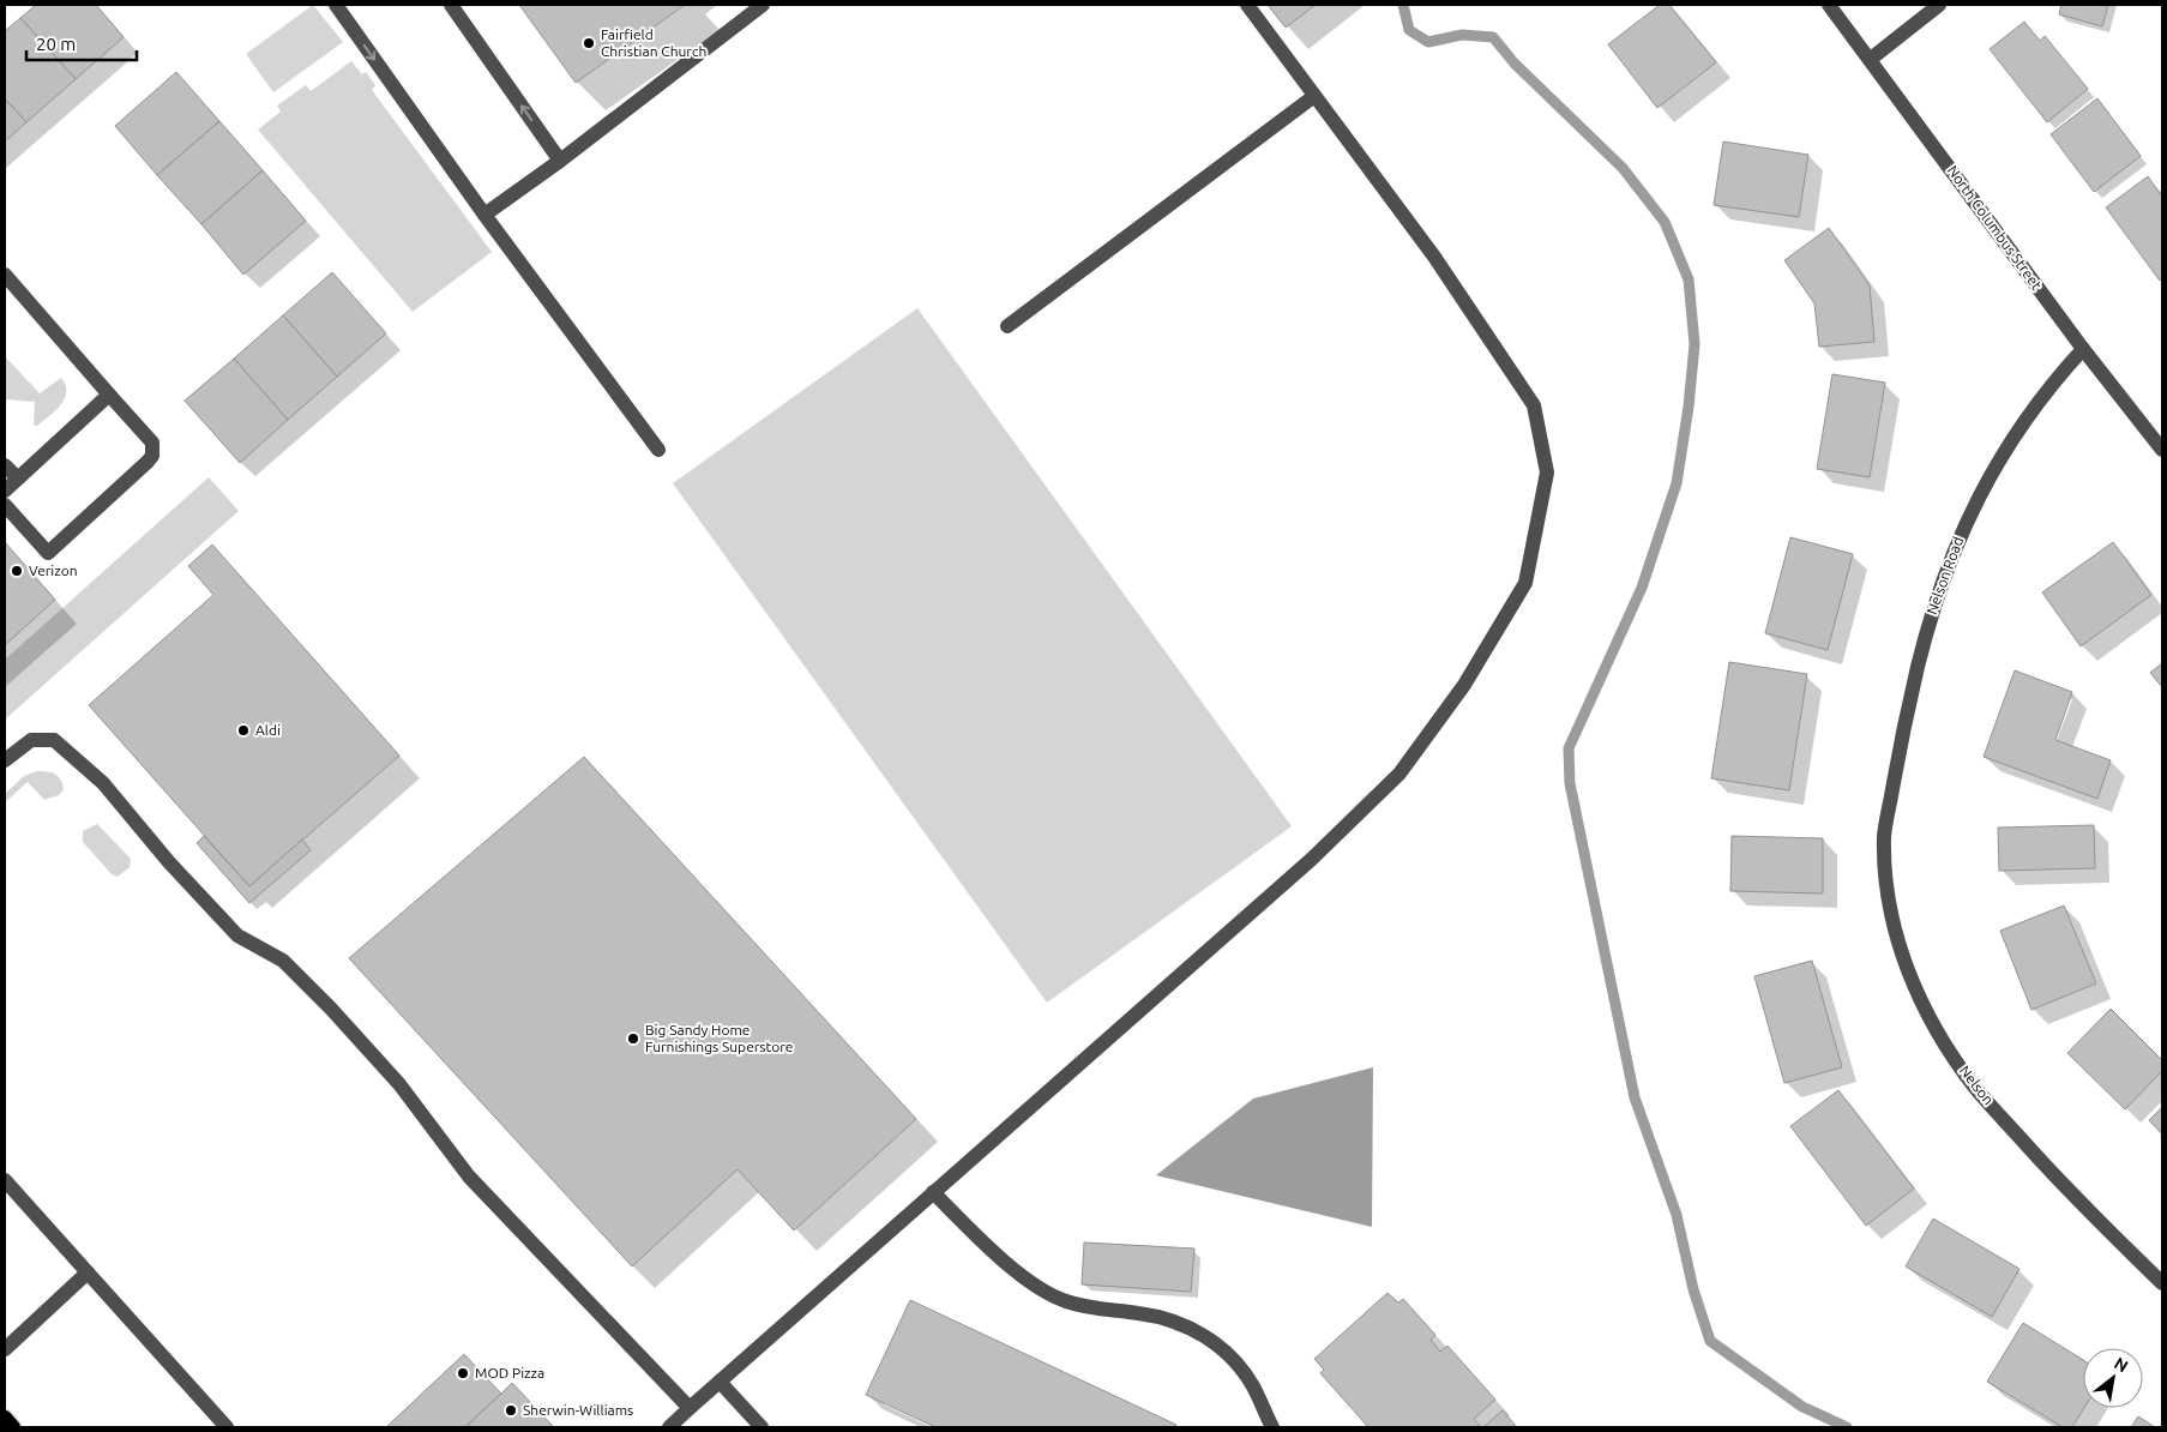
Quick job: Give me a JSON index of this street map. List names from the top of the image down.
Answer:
{
  "streets": {
    "street": ["North Columbus Street", "Nelson Road", "Nelson"]
  },
  "crossings": [
    ["North Columbus Street", "Nelson Road"],
    ["Nelson Road", "Nelson"]
  ],
  "places": [
    "Fairfield Christian Church",
    "Verizon",
    "Aldi",
    "Big Sandy Home Furnishings Superstore",
    "MOD Pizza",
    "Sherwin-Williams"
  ],
  "scale_bar": "20 m",
  "north": "top right"
}
